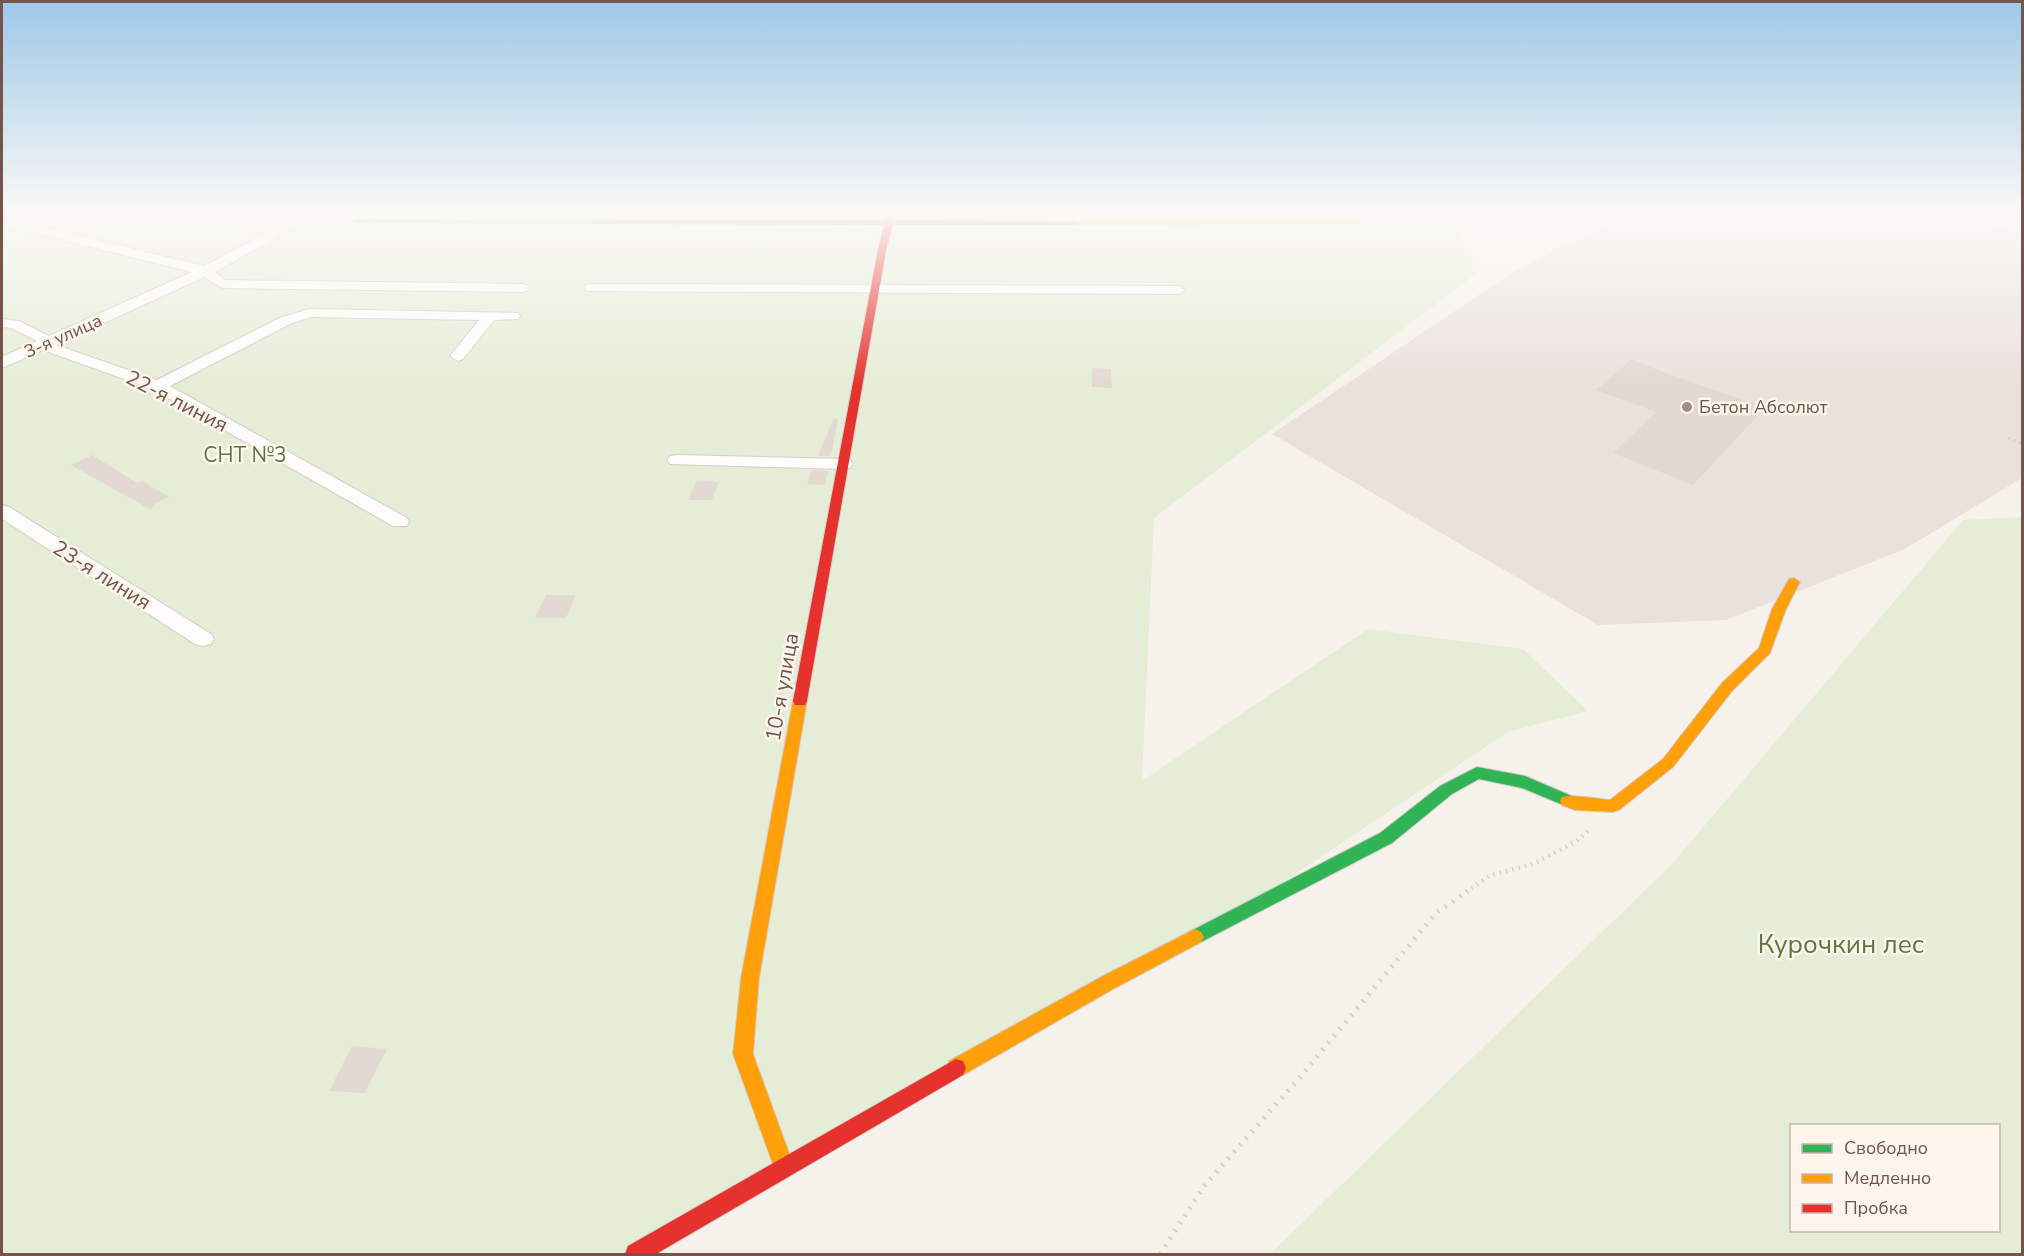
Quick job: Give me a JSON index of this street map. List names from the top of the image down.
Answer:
{
  "streets": {
    "street": [
      "3-я улица",
      "22-я линия",
      "23-я линия",
      "10-я улица"
    ]
  },
  "crossings": [
    ["3-я улица", "22-я линия"]
  ],
  "parks": ["СНТ №3", "Курочкин лес"],
  "places": ["Бетон Абсолют"],
  "legend": ["Свободно", "Медленно", "Пробка"]
}
